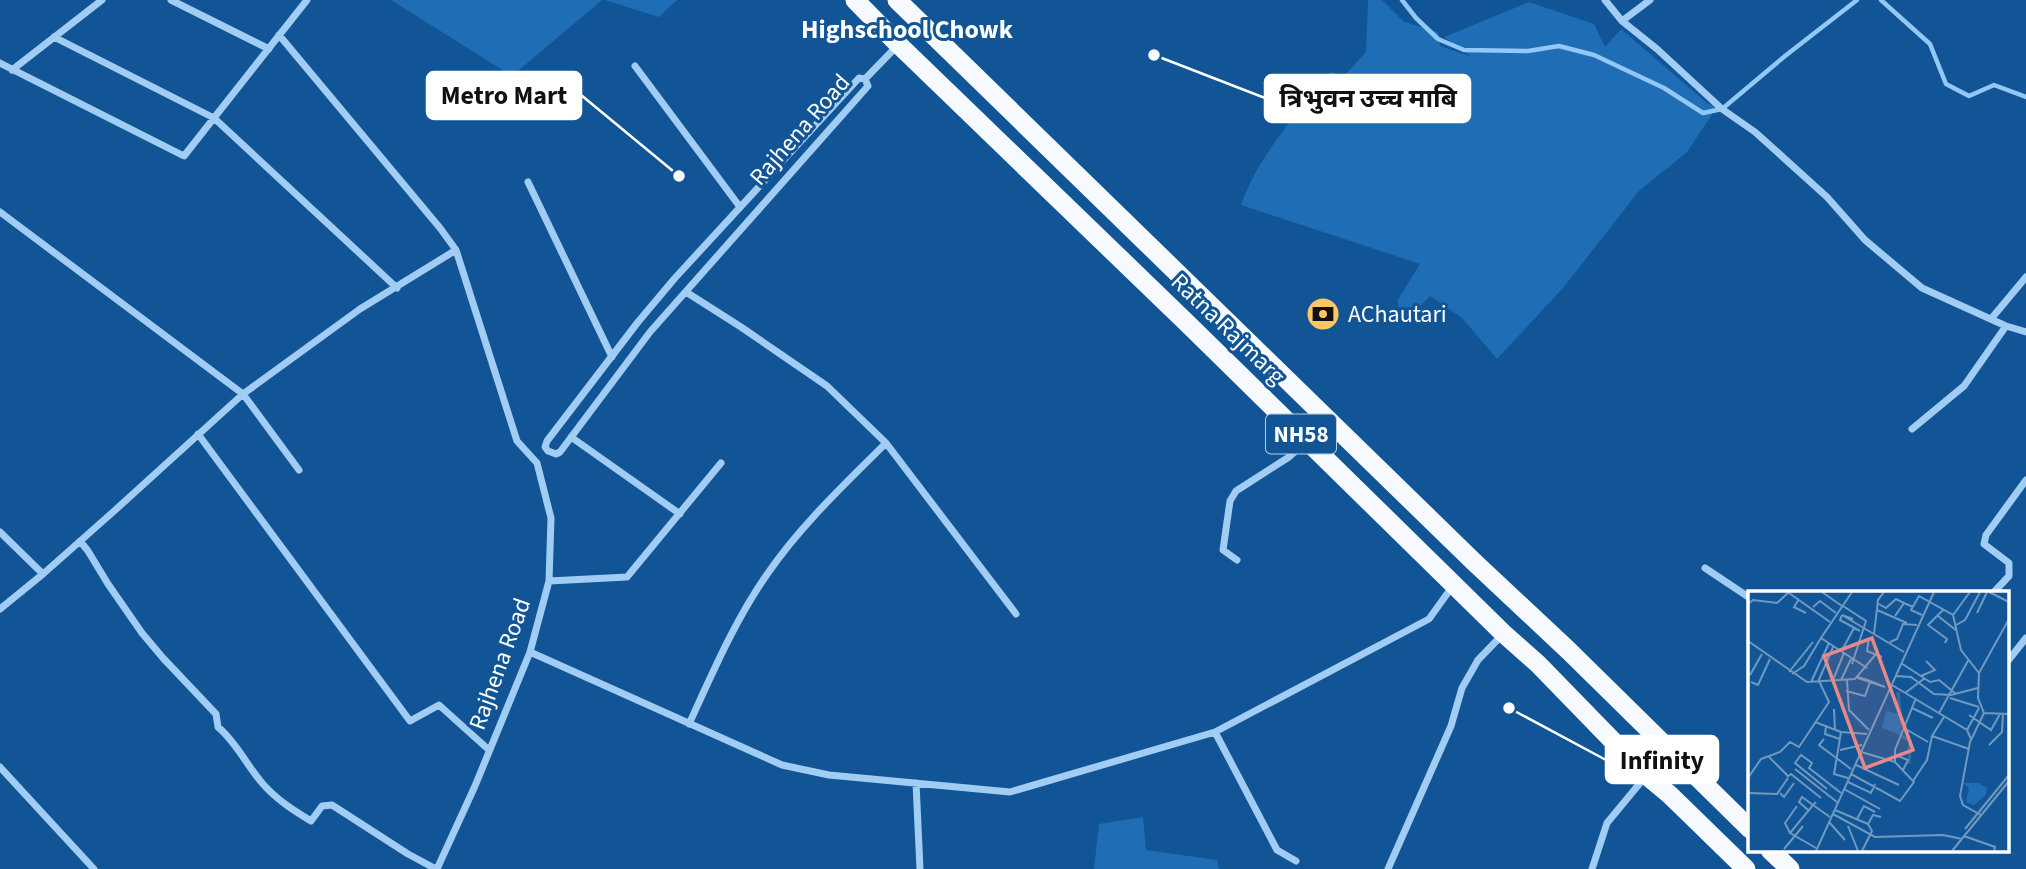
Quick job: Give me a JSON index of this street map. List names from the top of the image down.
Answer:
{
  "streets": {
    "highway": ["Ratna Rajmarg", "NH58"],
    "street": ["Rajhena Road"]
  },
  "districts": ["Highschool Chowk"],
  "places": {
    "other": ["त्रिभुवन उच्च माबि", "Metro Mart", "Infinity"],
    "bank": ["AChautari"]
  }
}
